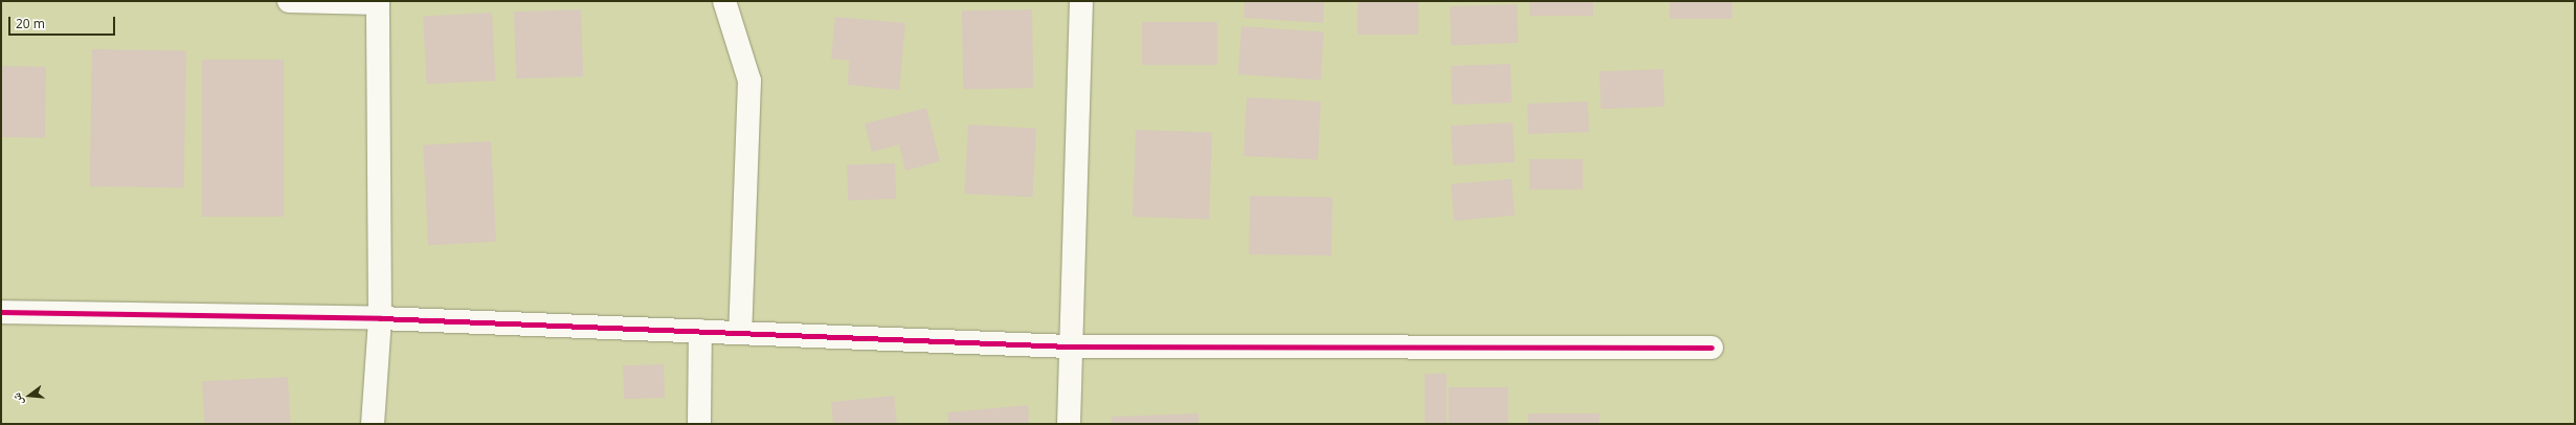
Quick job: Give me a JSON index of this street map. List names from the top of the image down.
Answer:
{
  "scale_bar": "20 m",
  "north": "left"
}
